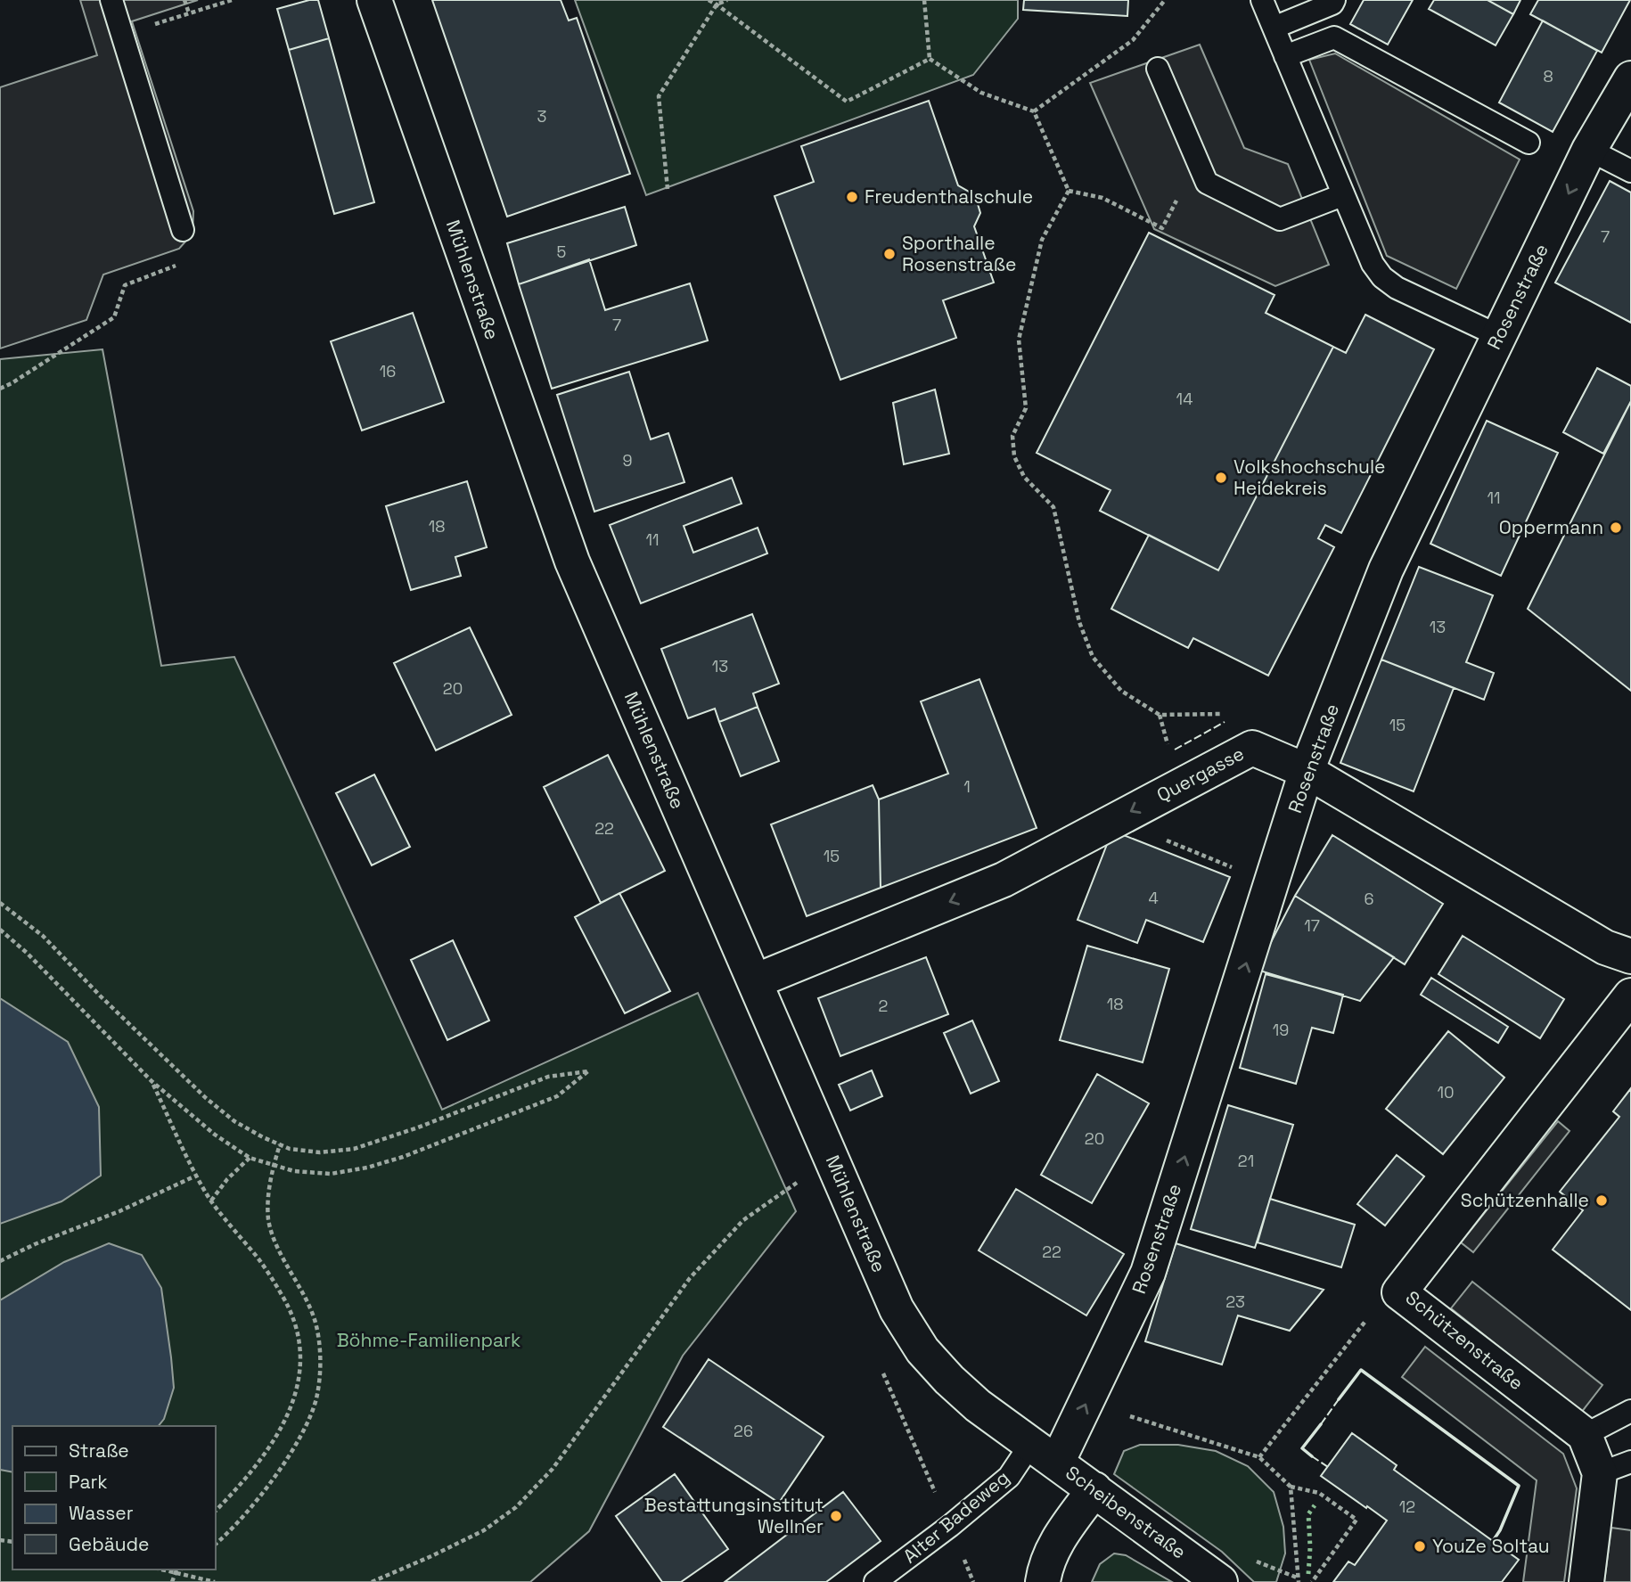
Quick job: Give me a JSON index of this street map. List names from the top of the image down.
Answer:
{
  "streets": {
    "street": [
      "Mühlenstraße",
      "Rosenstraße",
      "Quergasse",
      "Schützenstraße",
      "Scheibenstraße"
    ],
    "lane": ["Alter Badeweg"]
  },
  "crossings": [
    ["Mühlenstraße", "Rosenstraße"],
    ["Mühlenstraße", "Quergasse"],
    ["Mühlenstraße", "Scheibenstraße"],
    ["Mühlenstraße", "Alter Badeweg"],
    ["Rosenstraße", "Quergasse"],
    ["Rosenstraße", "Scheibenstraße"],
    ["Rosenstraße", "Alter Badeweg"],
    ["Scheibenstraße", "Alter Badeweg"]
  ],
  "one_way": ["Quergasse"],
  "parks": ["Böhme-Familienpark"],
  "places": [
    "Freudenthalschule",
    "Sporthalle Rosenstraße",
    "Volkshochschule Heidekreis",
    "Oppermann",
    "Schützenhalle",
    "Bestattungsinstitut Wellner",
    "YouZe Soltau"
  ],
  "house_numbers": [
    "8",
    "3",
    "7",
    "5",
    "7",
    "16",
    "14",
    "9",
    "11",
    "18",
    "11",
    "13",
    "13",
    "20",
    "15",
    "1",
    "22",
    "15",
    "4",
    "6",
    "17",
    "18",
    "2",
    "19",
    "10",
    "20",
    "21",
    "22",
    "23",
    "26",
    "12"
  ],
  "legend": [
    "Straße",
    "Park",
    "Wasser",
    "Gebäude"
  ]
}
